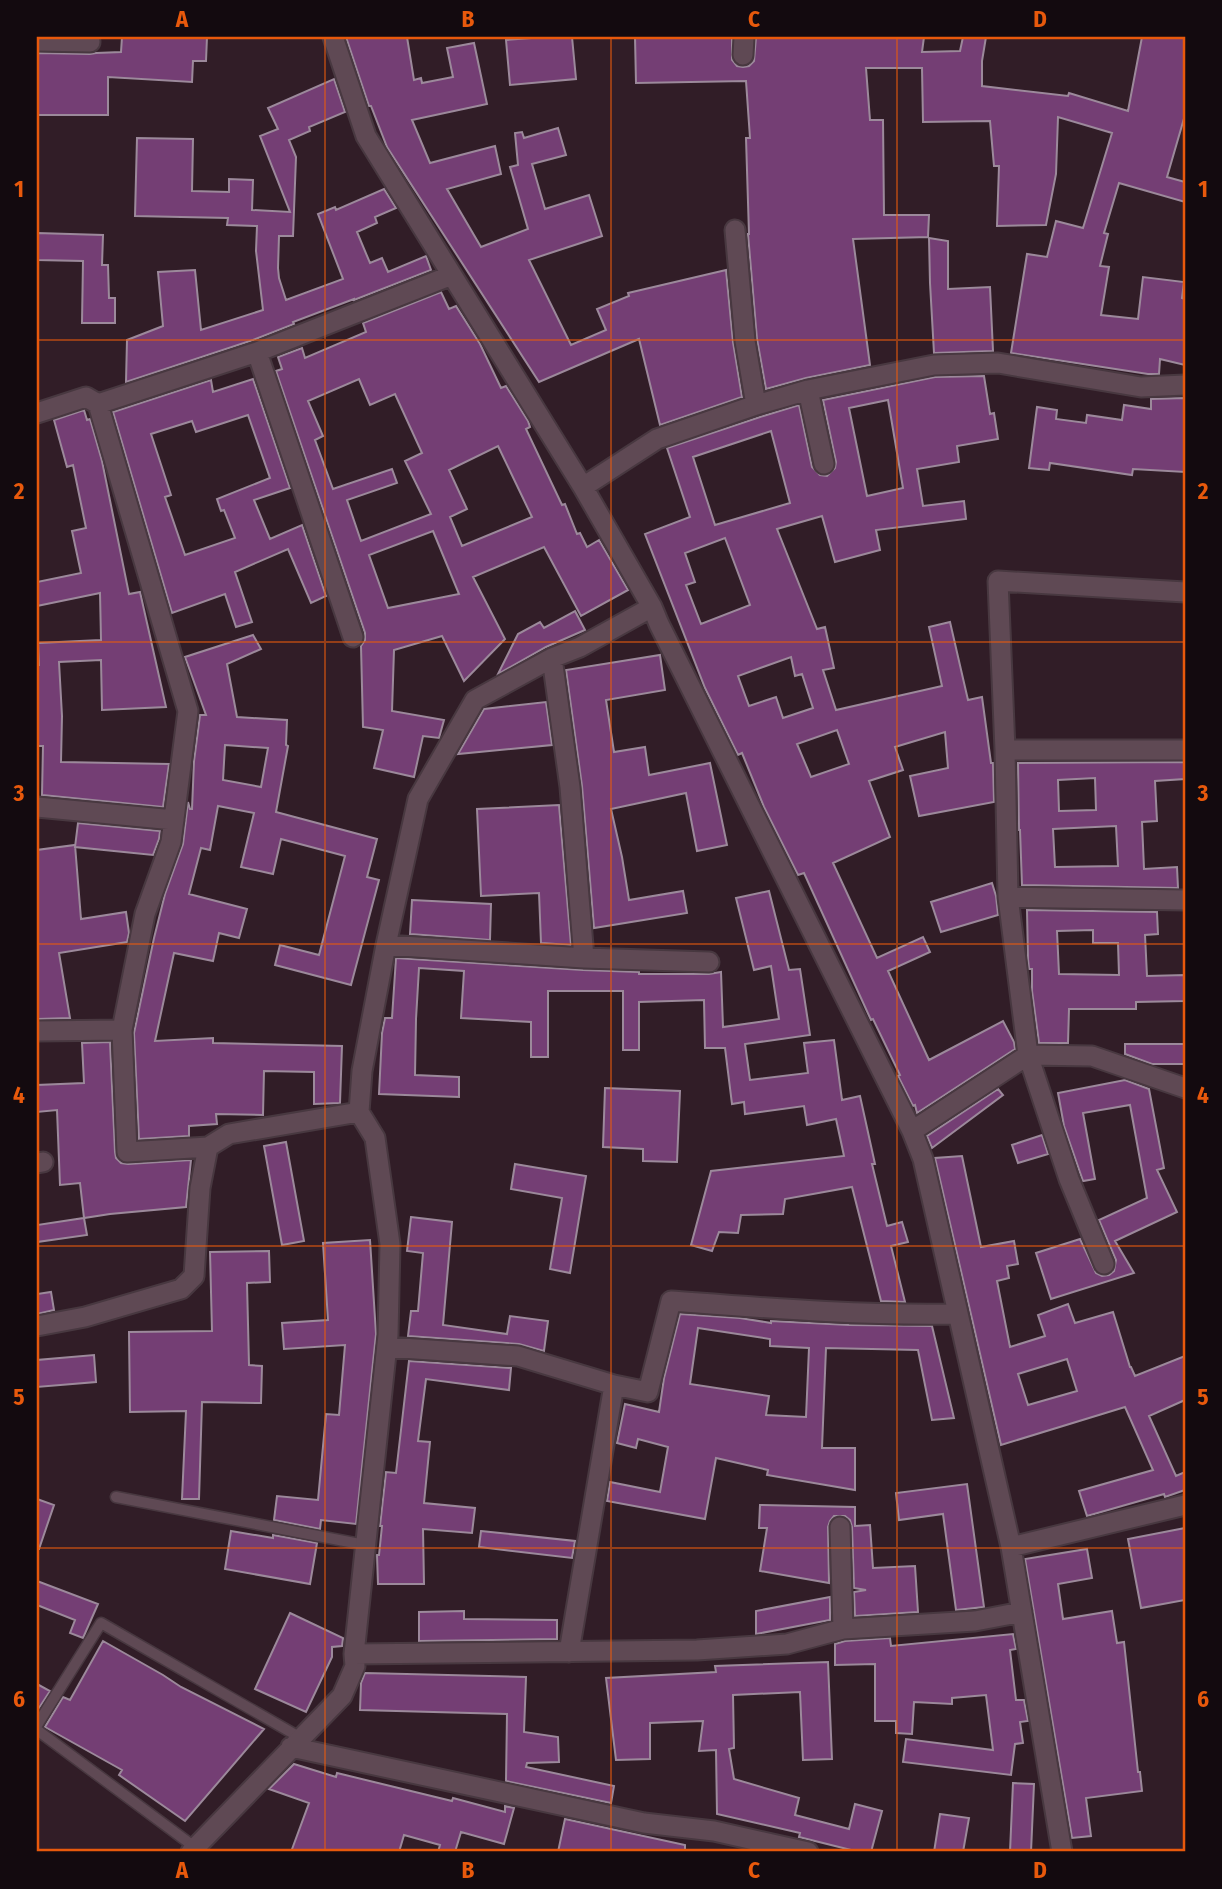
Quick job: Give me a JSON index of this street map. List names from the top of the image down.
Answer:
{
  "grid": {
    "columns": [
      "A",
      "B",
      "C",
      "D"
    ],
    "rows": [
      "1",
      "2",
      "3",
      "4",
      "5",
      "6"
    ]
  }
}
